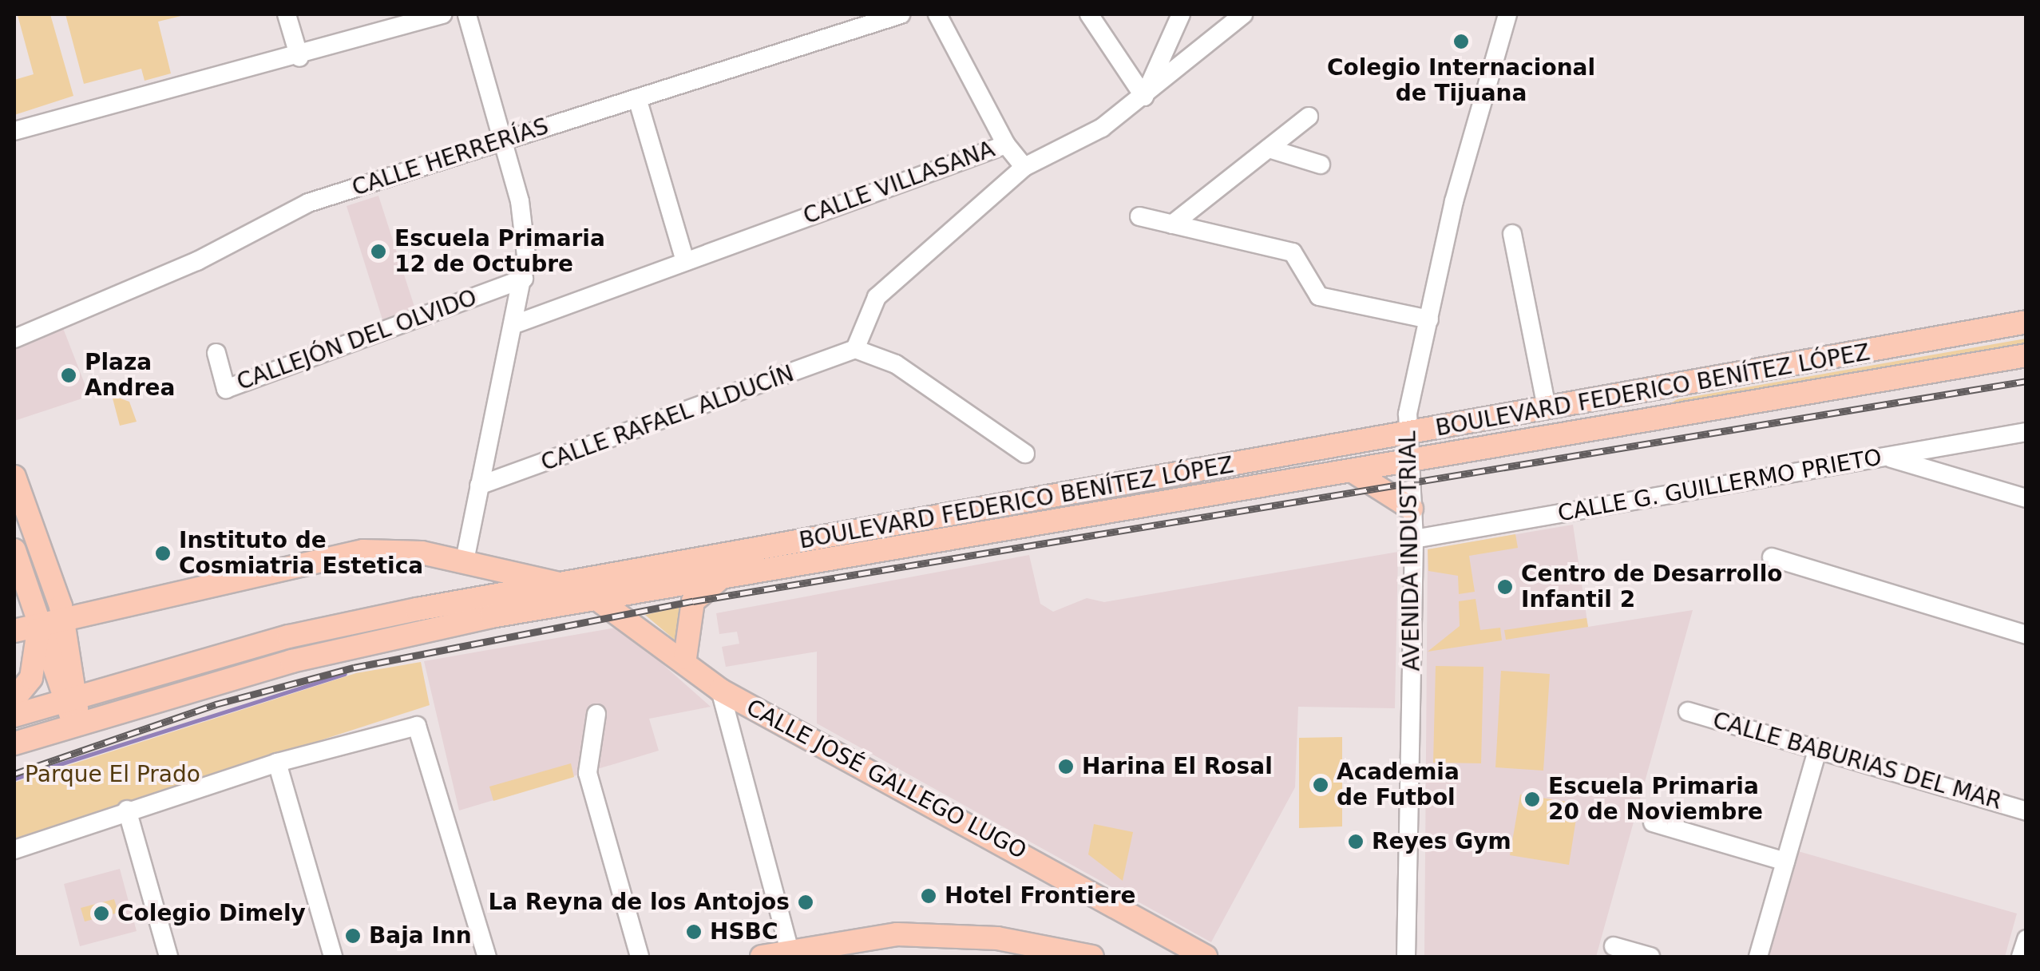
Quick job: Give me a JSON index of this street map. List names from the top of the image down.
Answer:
{
  "streets": {
    "main road": ["BOULEVARD FEDERICO BENÍTEZ LÓPEZ", "CALLE JOSÉ GALLEGO LUGO"],
    "street": [
      "CALLE HERRERÍAS",
      "CALLE VILLASANA",
      "CALLEJÓN DEL OLVIDO",
      "CALLE RAFAEL ALDUCÍN",
      "CALLE G. GUILLERMO PRIETO",
      "AVENIDA INDUSTRIAL",
      "CALLE BABURIAS DEL MAR"
    ]
  },
  "crossings": [
    ["BOULEVARD FEDERICO BENÍTEZ LÓPEZ", "AVENIDA INDUSTRIAL"],
    ["BOULEVARD FEDERICO BENÍTEZ LÓPEZ", "CALLE JOSÉ GALLEGO LUGO"],
    ["CALLE G. GUILLERMO PRIETO", "AVENIDA INDUSTRIAL"]
  ],
  "parks": ["Parque El Prado"],
  "places": [
    "Colegio Internacional de Tijuana",
    "Escuela Primaria 12 de Octubre",
    "Plaza Andrea",
    "Instituto de Cosmiatria Estetica",
    "Centro de Desarrollo Infantil 2",
    "Harina El Rosal",
    "Academia de Futbol",
    "Escuela Primaria 20 de Noviembre",
    "Reyes Gym",
    "Hotel Frontiere",
    "La Reyna de los Antojos",
    "Colegio Dimely",
    "HSBC",
    "Baja Inn"
  ]
}
